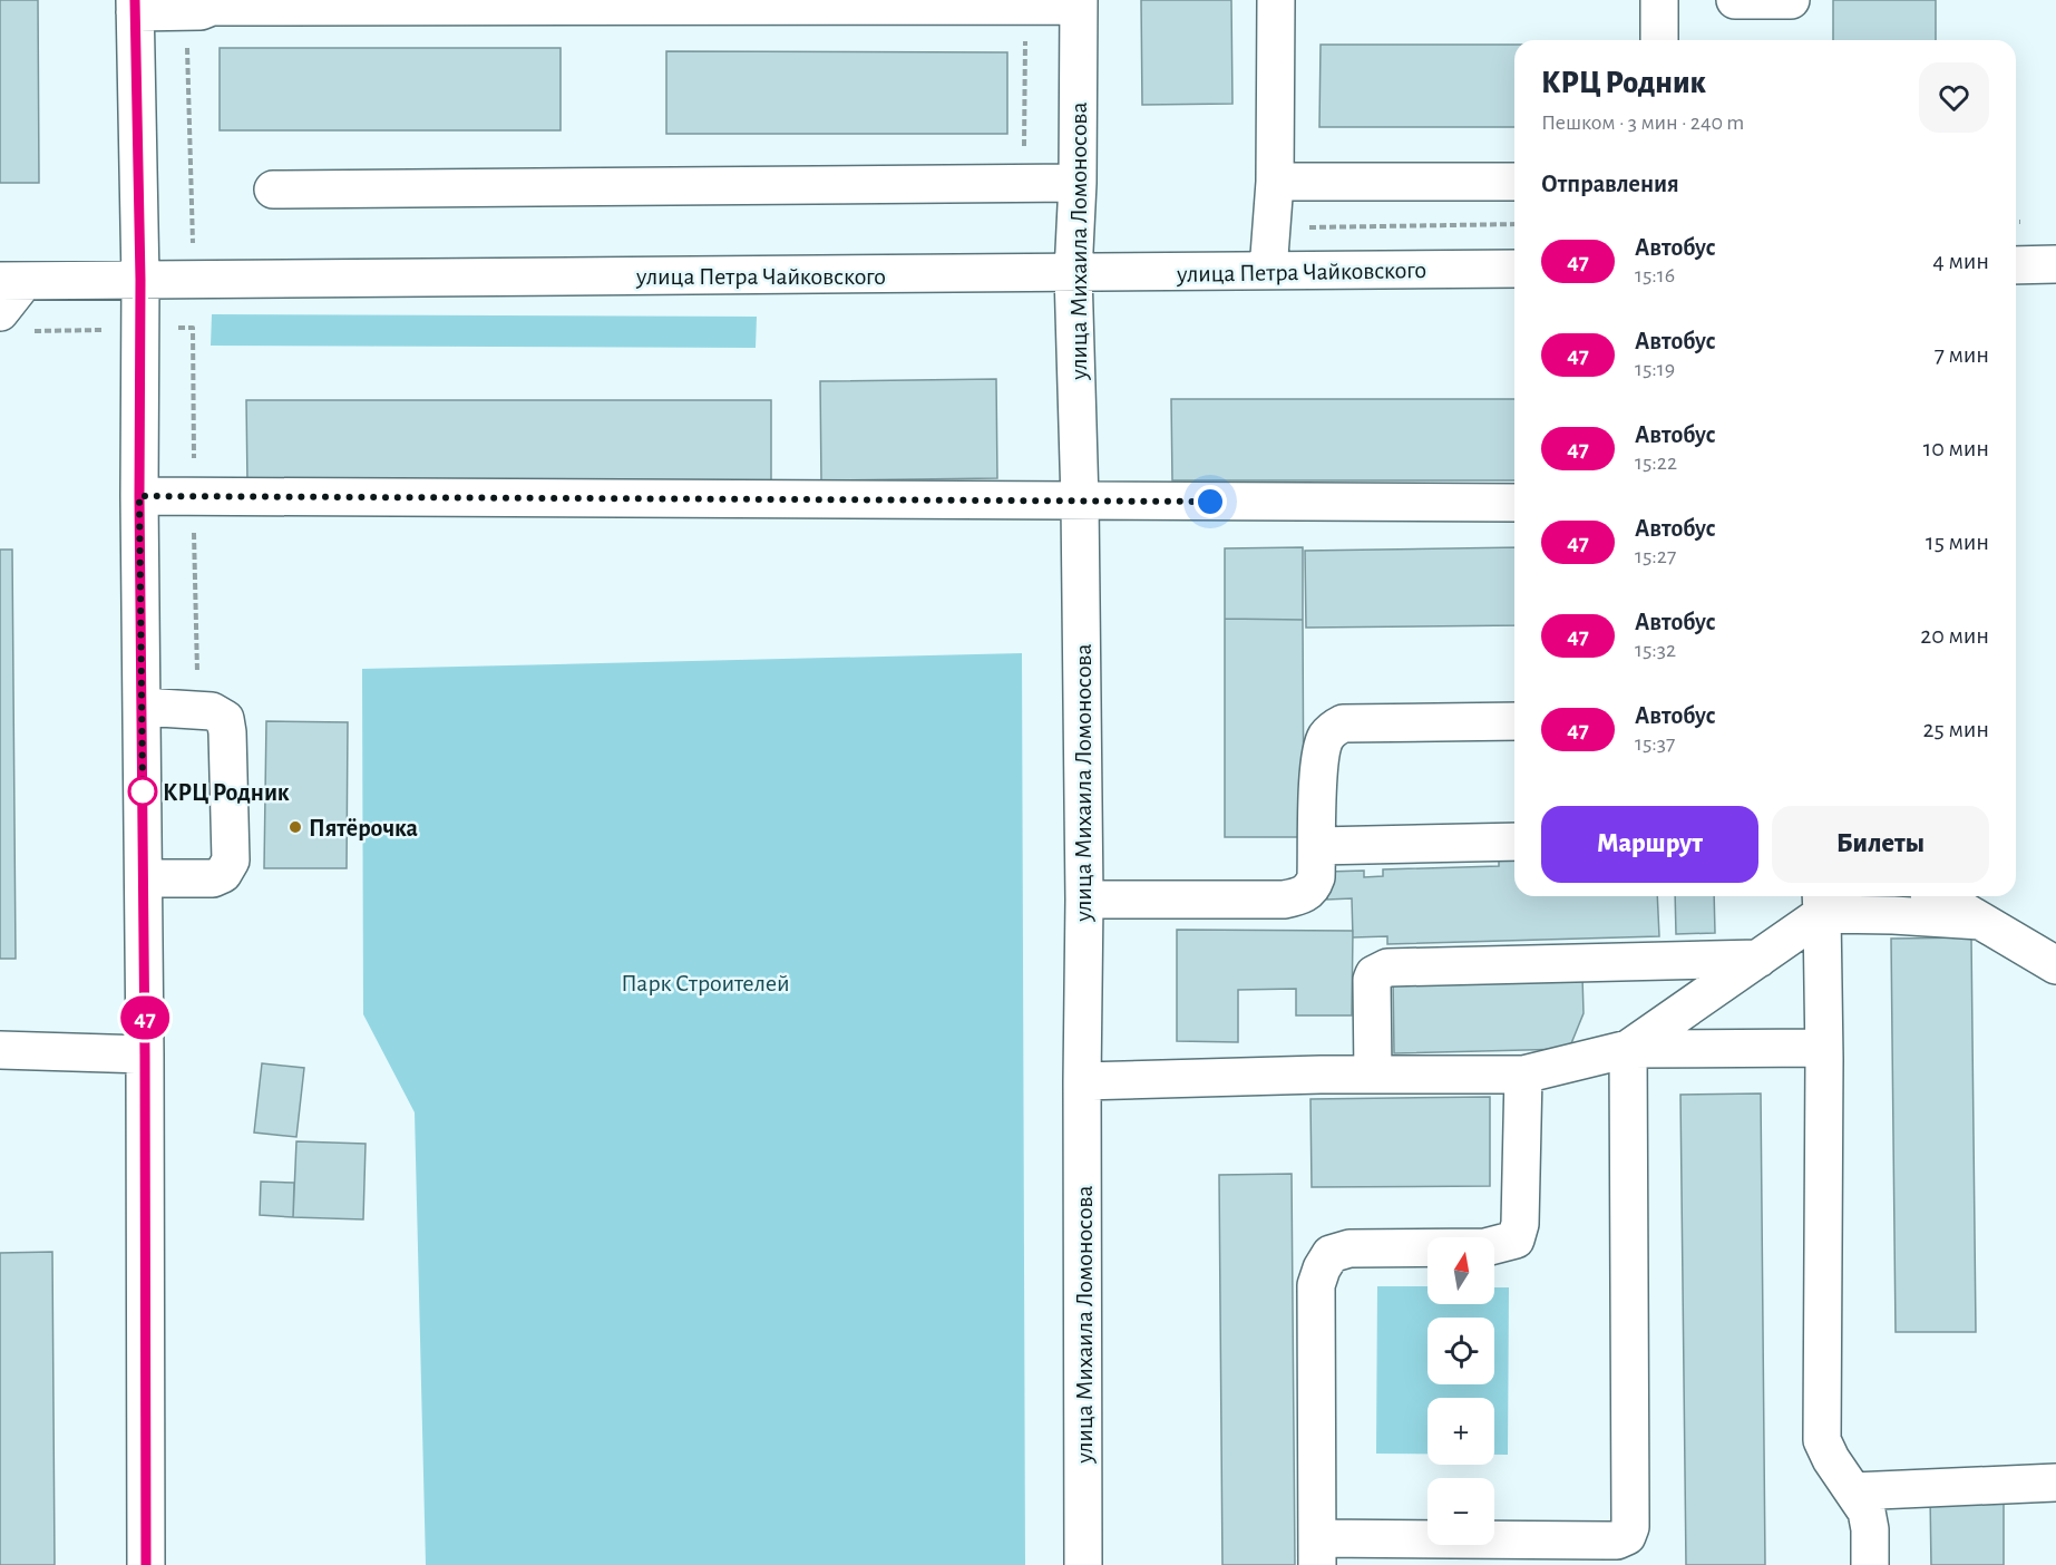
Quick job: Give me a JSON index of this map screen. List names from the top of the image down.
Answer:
{
  "streets": {
    "street": ["улица Михаила Ломоносова", "улица Петра Чайковского"]
  },
  "crossings": [
    ["улица Михаила Ломоносова", "улица Петра Чайковского"]
  ],
  "parks": ["Парк Строителей"],
  "places": ["КРЦ Родник", "Пятёрочка"],
  "lines": ["bus line 47"],
  "north": "top",
  "page": {
    "on_map": "47",
    "heading": [
      ["КРЦ Родник", "Пешком · 3 мин · 240 m"],
      "Отправления"
    ],
    "list": [
      {
        "mark": "47",
        "name": "Автобус",
        "note": "15:16",
        "value": "4 мин"
      },
      {
        "mark": "47",
        "name": "Автобус",
        "note": "15:19",
        "value": "7 мин"
      },
      {
        "mark": "47",
        "name": "Автобус",
        "note": "15:22",
        "value": "10 мин"
      },
      {
        "mark": "47",
        "name": "Автобус",
        "note": "15:27",
        "value": "15 мин"
      },
      {
        "mark": "47",
        "name": "Автобус",
        "note": "15:32",
        "value": "20 мин"
      },
      {
        "mark": "47",
        "name": "Автобус",
        "note": "15:37",
        "value": "25 мин"
      }
    ],
    "buttons": ["Маршрут", "Билеты"],
    "map_buttons": ["+", "−"]
  }
}
